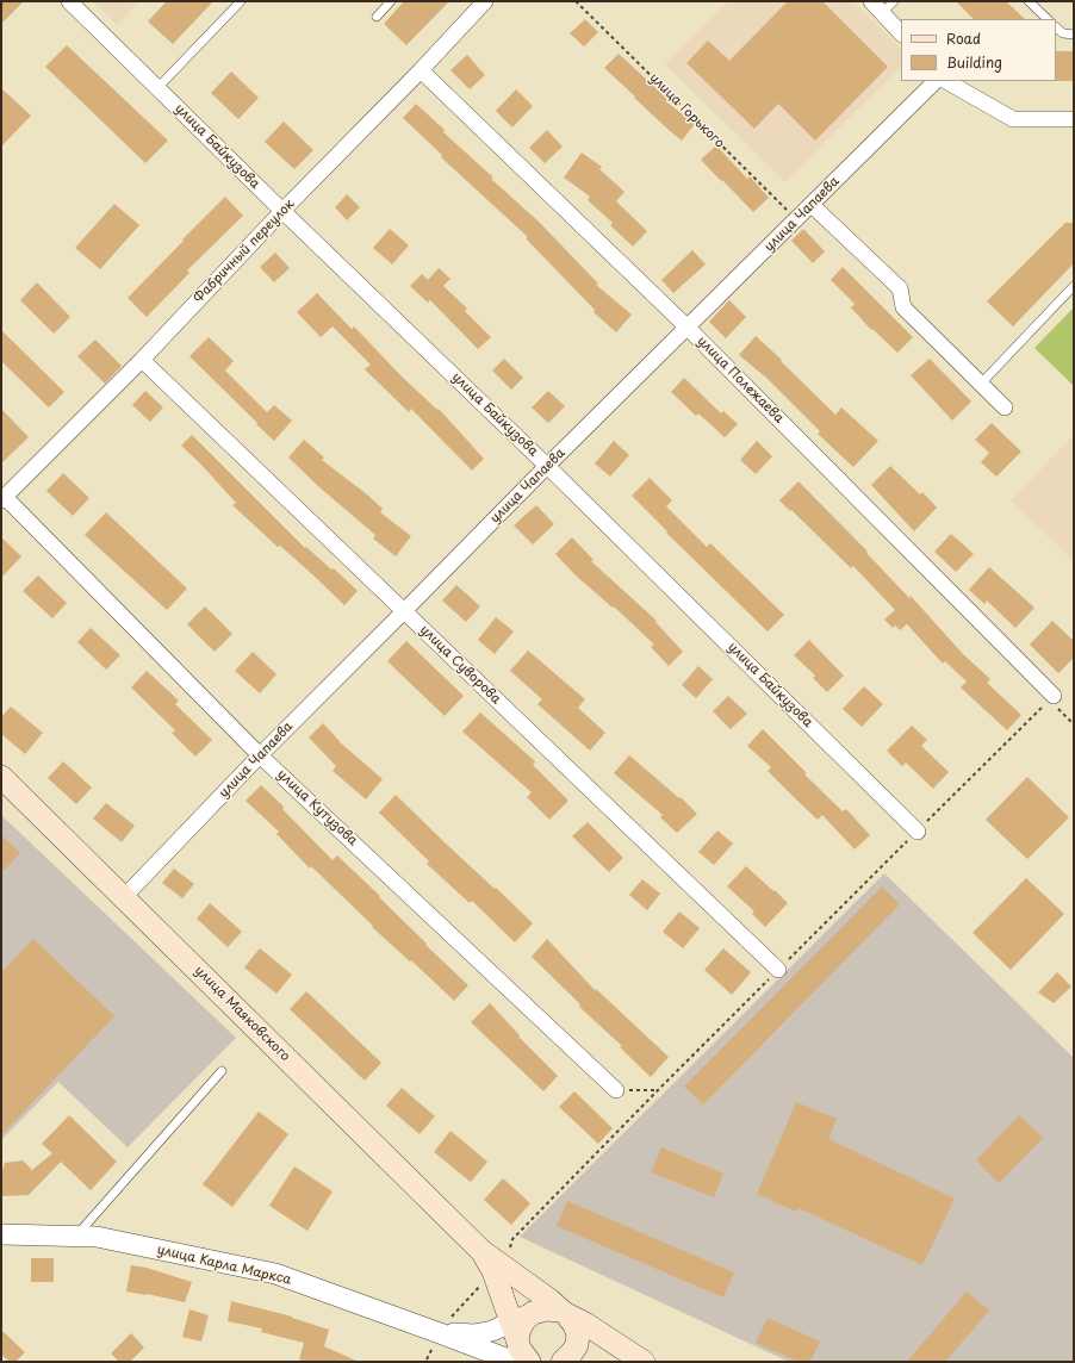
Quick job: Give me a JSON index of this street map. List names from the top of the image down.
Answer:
{
  "streets": {
    "main road": ["улица Маяковского"],
    "street": [
      "улица Байкузова",
      "улица Чапаева",
      "Фабричный переулок",
      "улица Полежаева",
      "улица Суворова",
      "улица Кутузова",
      "улица Карла Маркса"
    ],
    "path": ["улица Горького"]
  },
  "crossings": [
    ["улица Горького", "улица Чапаева"],
    ["улица Байкузова", "улица Чапаева"],
    ["улица Байкузова", "Фабричный переулок"],
    ["улица Чапаева", "улица Полежаева"],
    ["улица Чапаева", "улица Суворова"],
    ["улица Чапаева", "улица Кутузова"],
    ["улица Чапаева", "улица Маяковского"],
    ["Фабричный переулок", "улица Полежаева"],
    ["Фабричный переулок", "улица Суворова"],
    ["Фабричный переулок", "улица Кутузова"],
    ["улица Маяковского", "улица Карла Маркса"]
  ],
  "legend": ["Road", "Building"]
}
